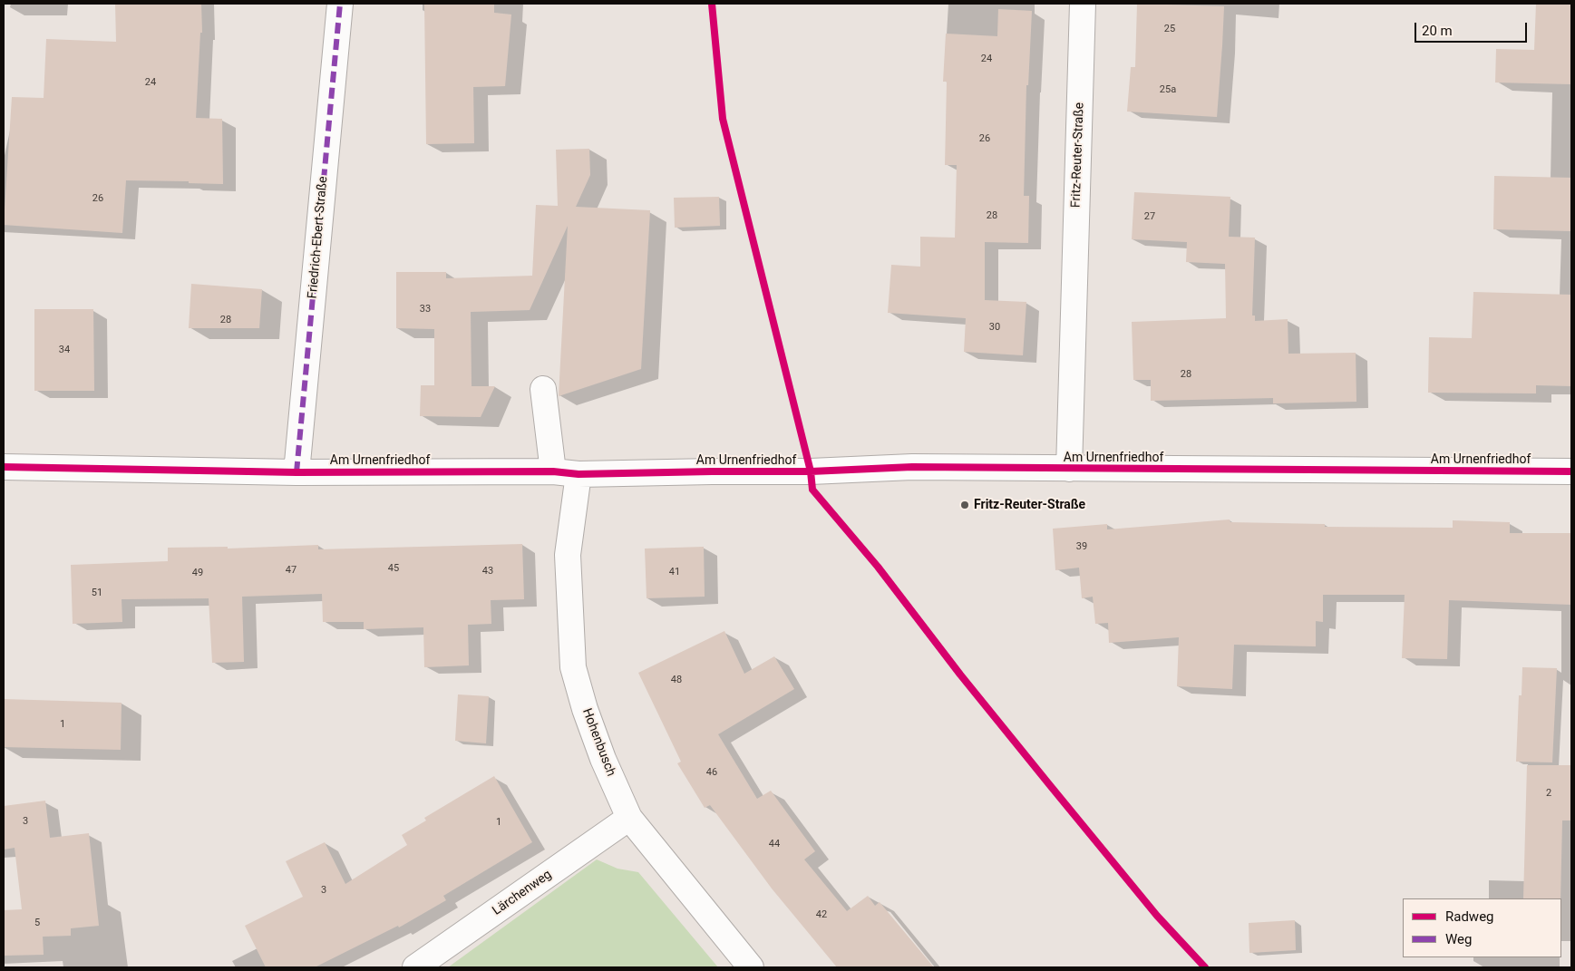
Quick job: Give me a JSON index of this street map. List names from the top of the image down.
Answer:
{
  "streets": {
    "street": [
      "Fritz-Reuter-Straße",
      "Friedrich-Ebert-Straße",
      "Am Urnenfriedhof",
      "Hohenbusch",
      "Lärchenweg"
    ]
  },
  "crossings": [
    ["Fritz-Reuter-Straße", "Am Urnenfriedhof"],
    ["Friedrich-Ebert-Straße", "Am Urnenfriedhof"],
    ["Am Urnenfriedhof", "Hohenbusch"],
    ["Hohenbusch", "Lärchenweg"]
  ],
  "places": ["Fritz-Reuter-Straße"],
  "house_numbers": [
    "25",
    "24",
    "24",
    "25a",
    "26",
    "26",
    "28",
    "27",
    "33",
    "28",
    "30",
    "34",
    "28",
    "39",
    "45",
    "47",
    "43",
    "41",
    "49",
    "51",
    "48",
    "1",
    "46",
    "2",
    "3",
    "1",
    "44",
    "3",
    "42",
    "5"
  ],
  "legend": ["Radweg", "Weg"],
  "scale_bar": "20 m"
}
